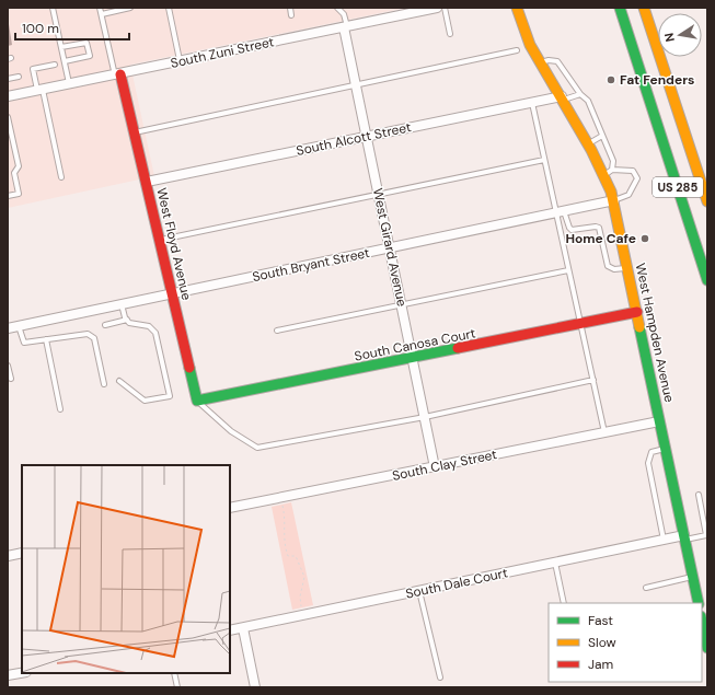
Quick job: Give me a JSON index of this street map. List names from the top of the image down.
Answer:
{
  "streets": {
    "main road": [
      "US 285",
      "West Floyd Avenue",
      "West Hampden Avenue",
      "South Canosa Court"
    ],
    "street": [
      "South Zuni Street",
      "South Alcott Street",
      "West Girard Avenue",
      "South Bryant Street",
      "South Clay Street",
      "South Dale Court"
    ]
  },
  "crossings": [
    ["South Zuni Street", "West Floyd Avenue"],
    ["South Zuni Street", "West Girard Avenue"],
    ["South Alcott Street", "West Floyd Avenue"],
    ["South Alcott Street", "West Girard Avenue"],
    ["South Alcott Street", "West Hampden Avenue"],
    ["West Floyd Avenue", "South Bryant Street"],
    ["West Floyd Avenue", "South Canosa Court"],
    ["West Girard Avenue", "South Bryant Street"],
    ["West Girard Avenue", "South Canosa Court"],
    ["West Girard Avenue", "South Clay Street"],
    ["South Bryant Street", "West Hampden Avenue"],
    ["West Hampden Avenue", "South Canosa Court"],
    ["West Hampden Avenue", "South Clay Street"],
    ["West Hampden Avenue", "South Dale Court"]
  ],
  "places": ["Fat Fenders", "Home Cafe"],
  "legend": ["Fast", "Slow", "Jam"],
  "scale_bar": "100 m",
  "north": "left"
}
